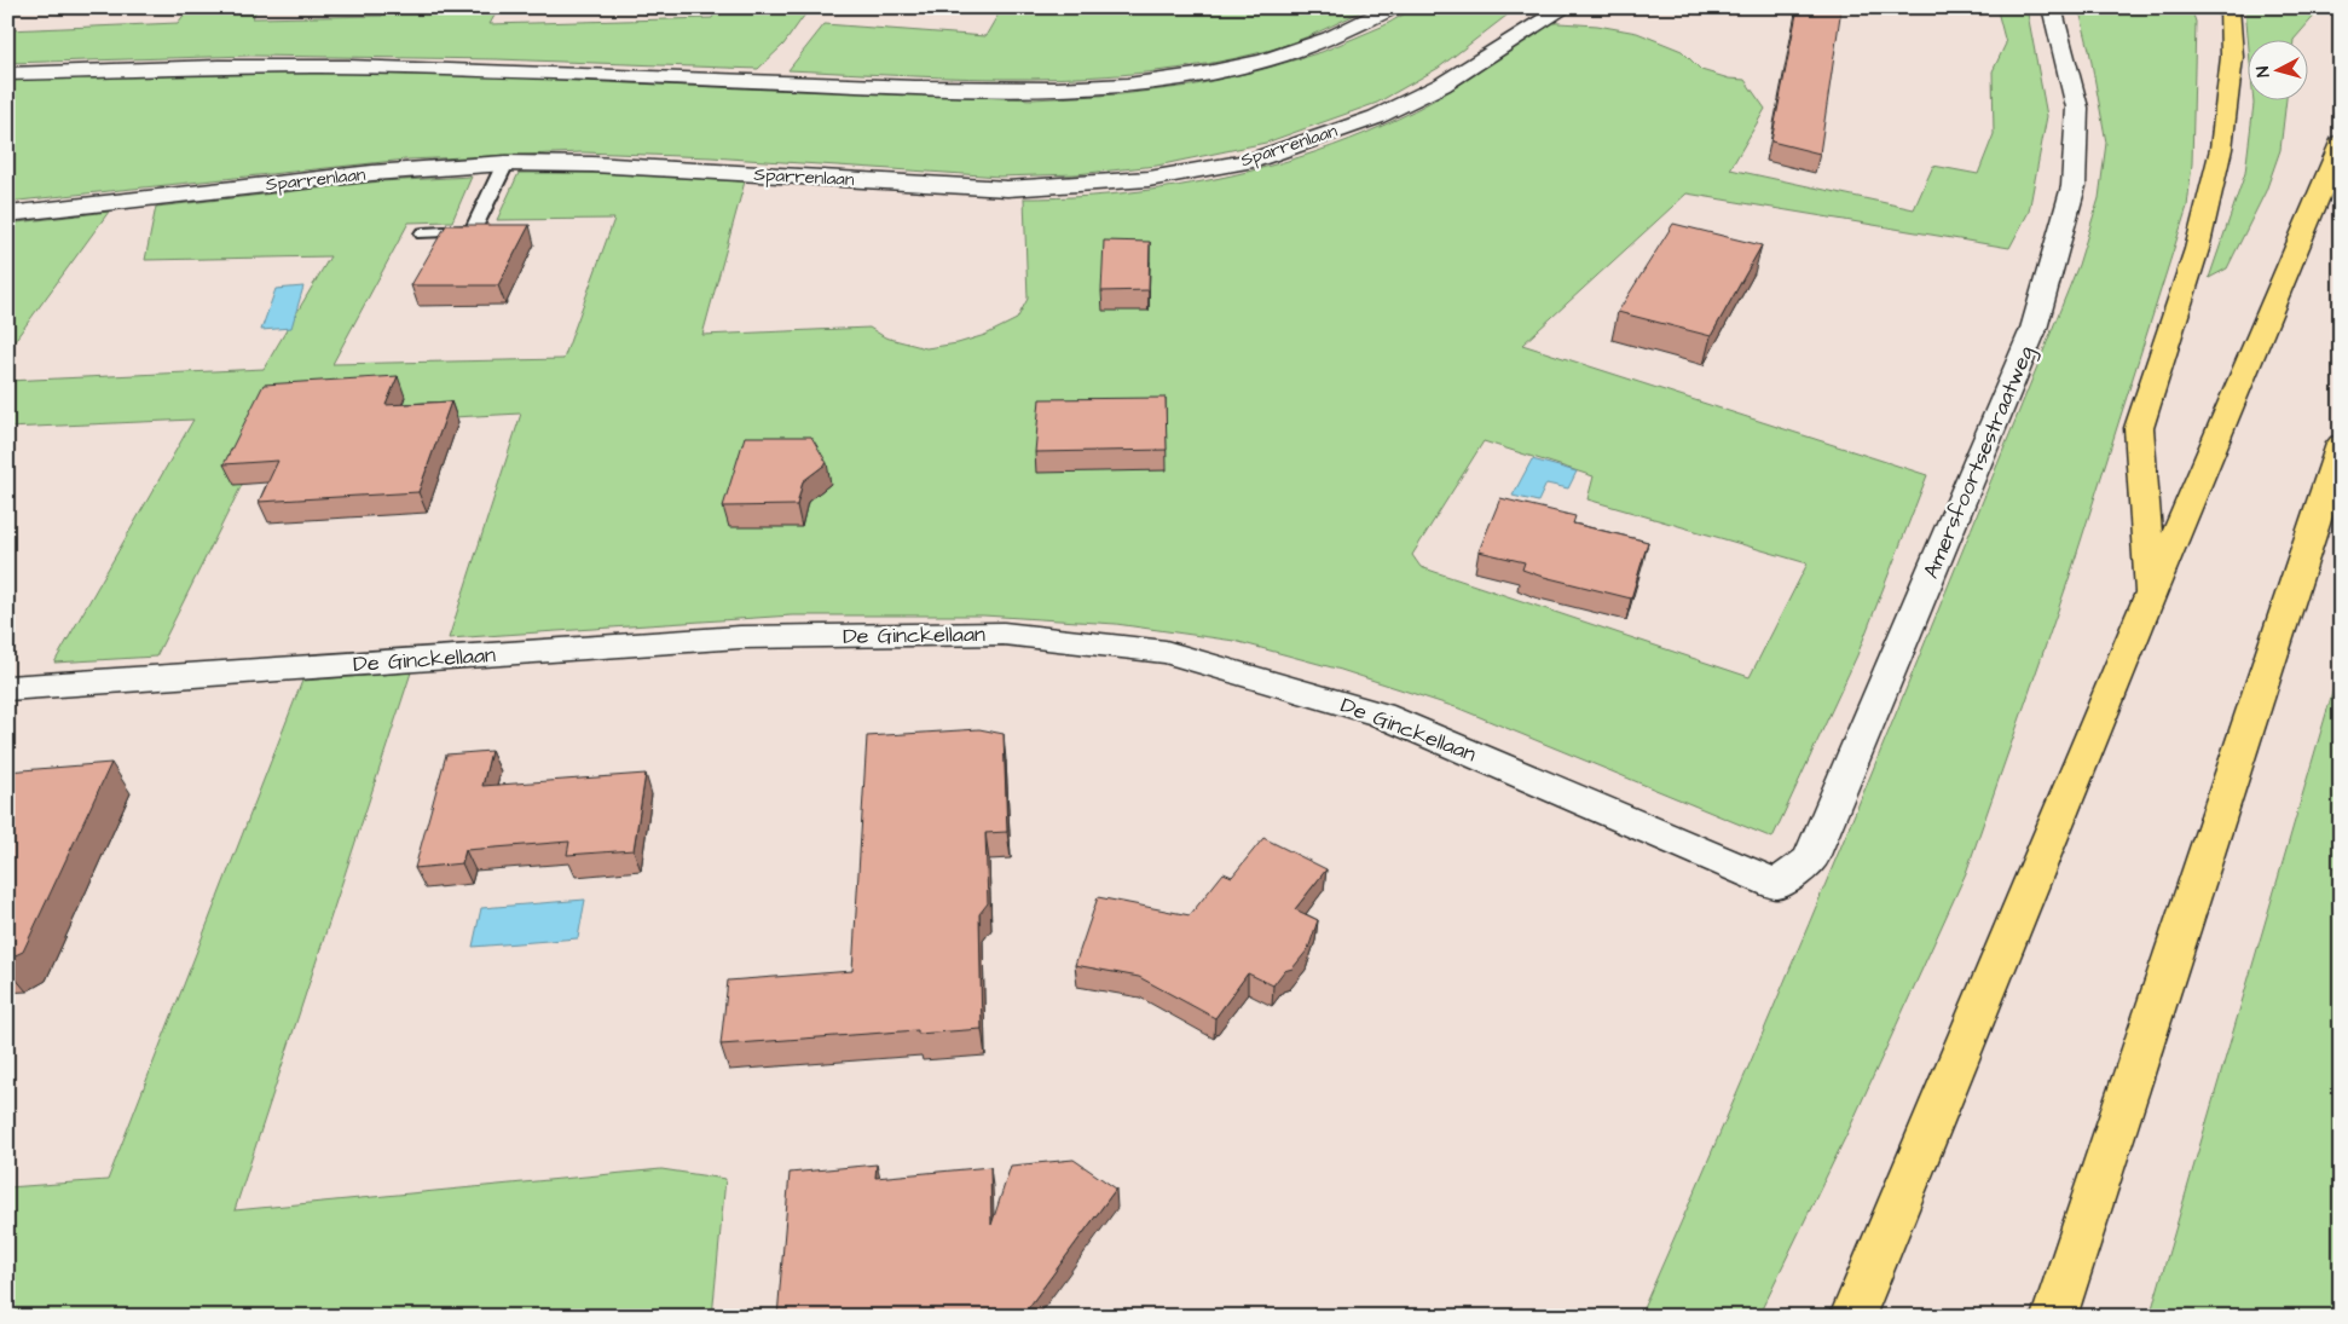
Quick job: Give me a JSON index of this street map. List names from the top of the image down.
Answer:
{
  "streets": {
    "street": ["Sparrenlaan", "Amersfoortsestraatweg", "De Ginckellaan"]
  },
  "crossings": [
    ["Amersfoortsestraatweg", "De Ginckellaan"]
  ],
  "north": "left"
}
